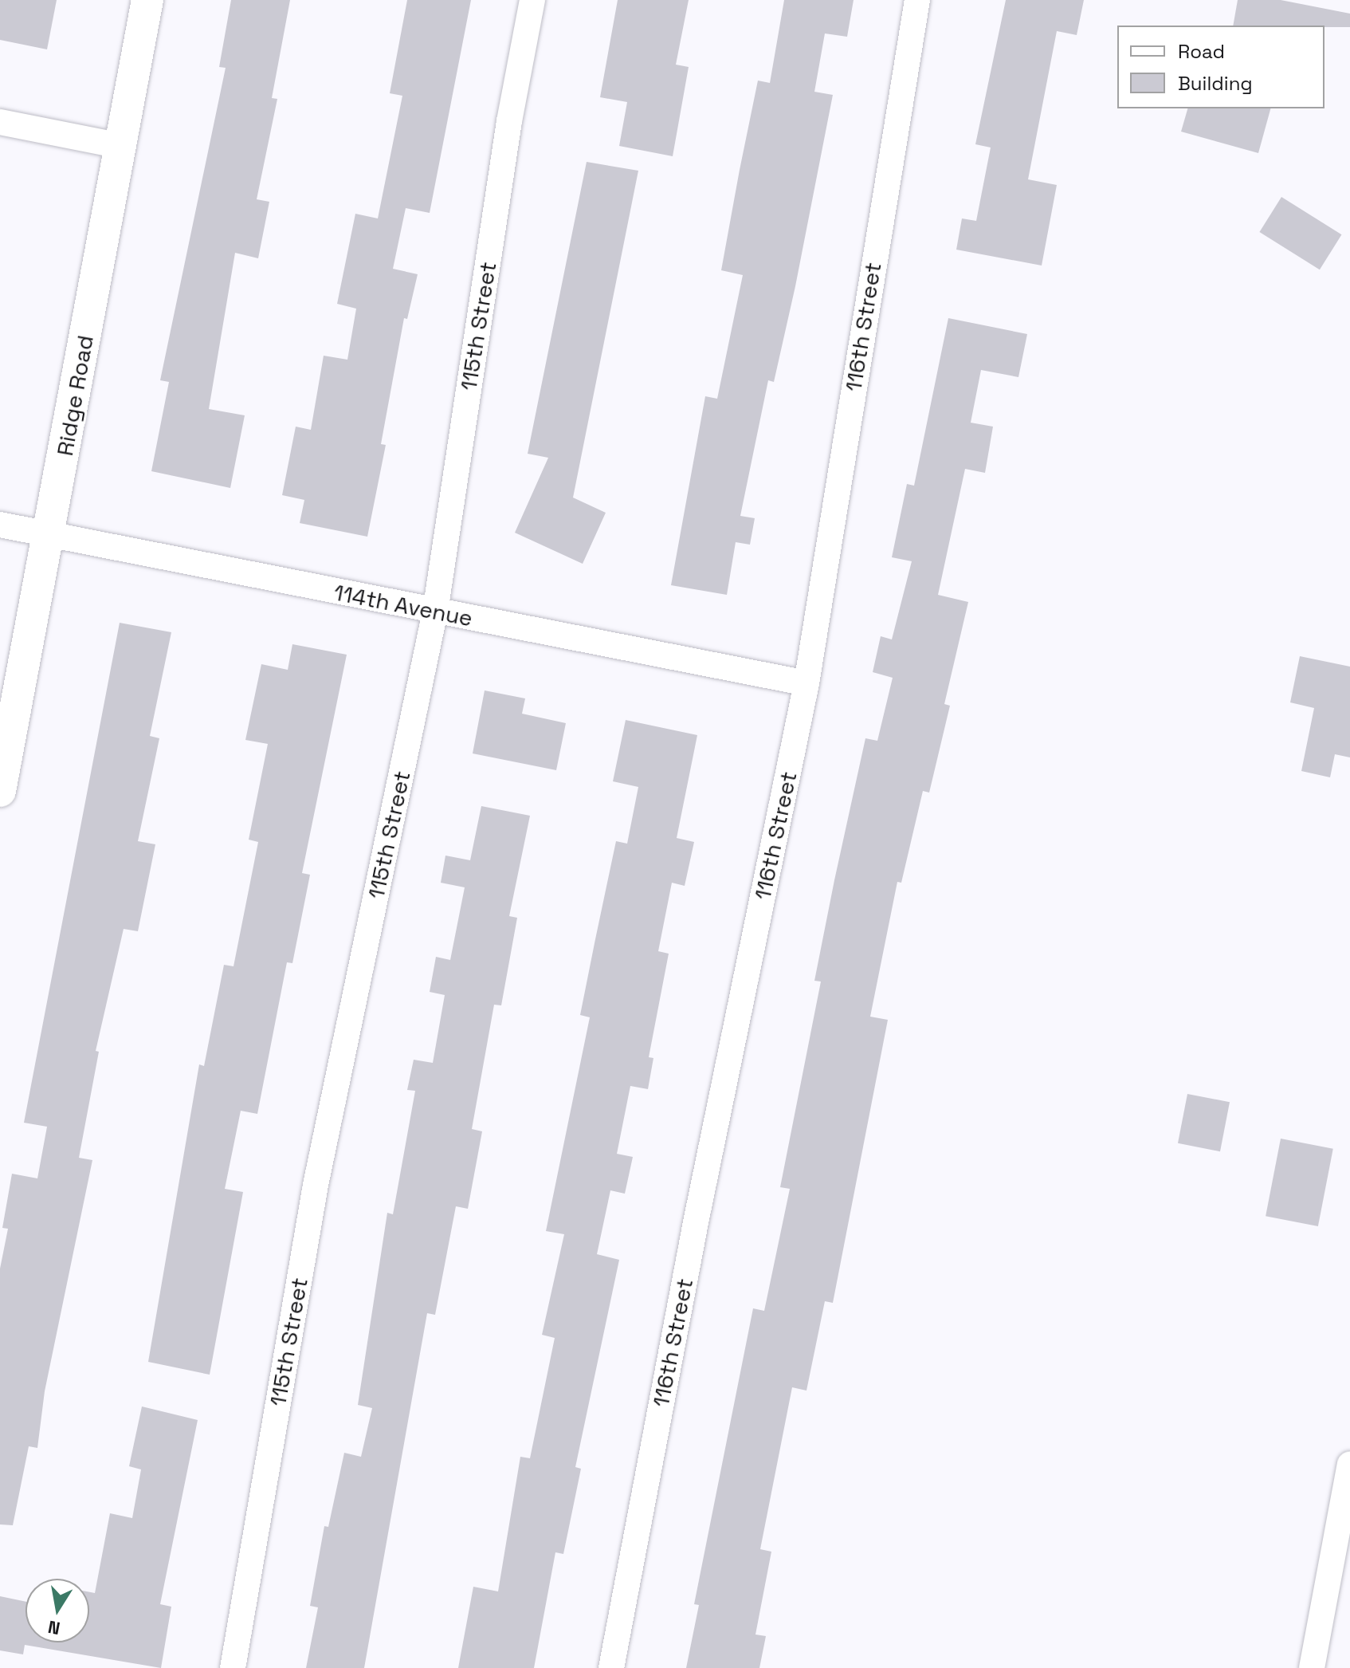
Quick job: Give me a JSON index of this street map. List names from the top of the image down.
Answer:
{
  "streets": {
    "street": [
      "115th Street",
      "116th Street",
      "Ridge Road",
      "114th Avenue"
    ]
  },
  "crossings": [
    ["115th Street", "114th Avenue"],
    ["116th Street", "114th Avenue"],
    ["Ridge Road", "114th Avenue"]
  ],
  "legend": ["Road", "Building"],
  "north": "bottom"
}
